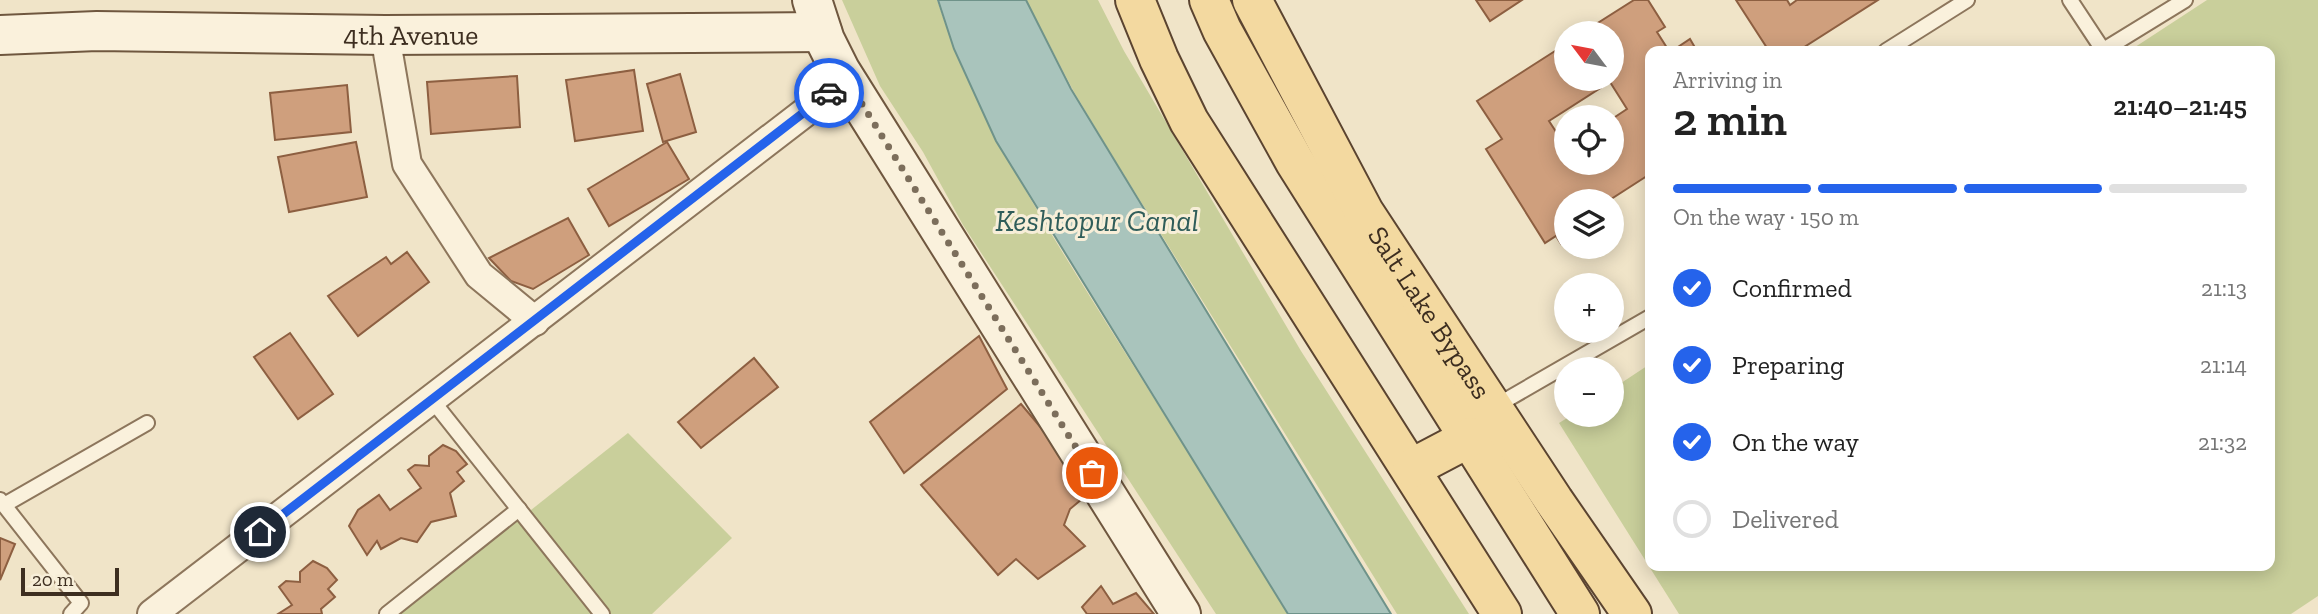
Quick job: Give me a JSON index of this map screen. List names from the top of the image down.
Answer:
{
  "streets": {
    "main road": ["Salt Lake Bypass"],
    "street": ["4th Avenue"]
  },
  "water": ["Keshtopur Canal"],
  "scale_bar": "20 m",
  "north": "top left",
  "page": {
    "map_buttons": ["+", "−"],
    "heading": ["2 min", "Arriving in", "21:40–21:45"],
    "bar": "On the way · 150 m",
    "list": [
      ["Confirmed", "21:13"],
      ["Preparing", "21:14"],
      ["On the way", "21:32"],
      "Delivered"
    ],
    "scale": "20 m"
  }
}
